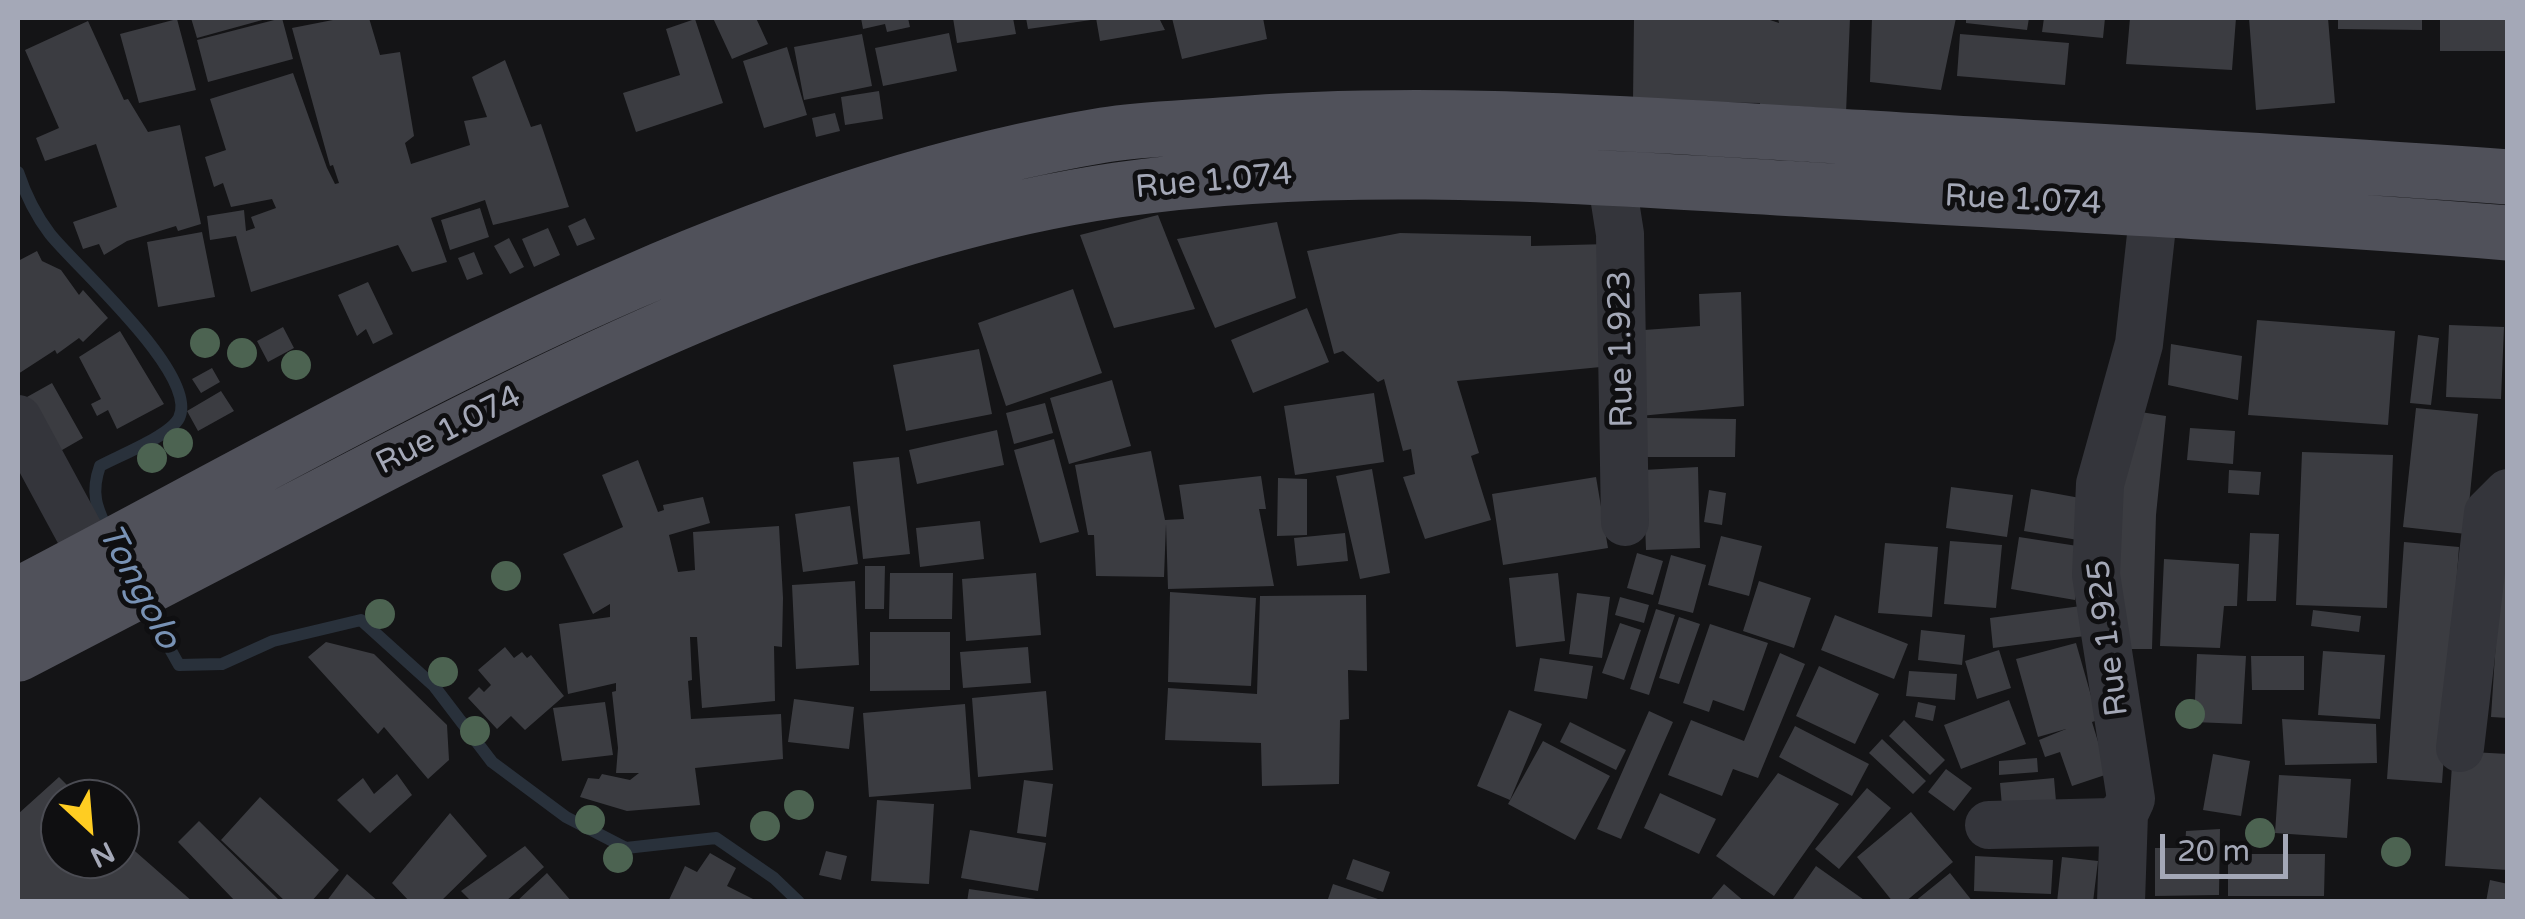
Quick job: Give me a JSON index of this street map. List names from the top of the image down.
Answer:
{
  "streets": {
    "main road": ["Rue 1.074"],
    "street": ["Rue 1.923", "Rue 1.925"]
  },
  "crossings": [
    ["Rue 1.074", "Rue 1.923"],
    ["Rue 1.074", "Rue 1.925"]
  ],
  "water": ["Tongolo"],
  "scale_bar": "20 m",
  "north": "bottom right"
}
